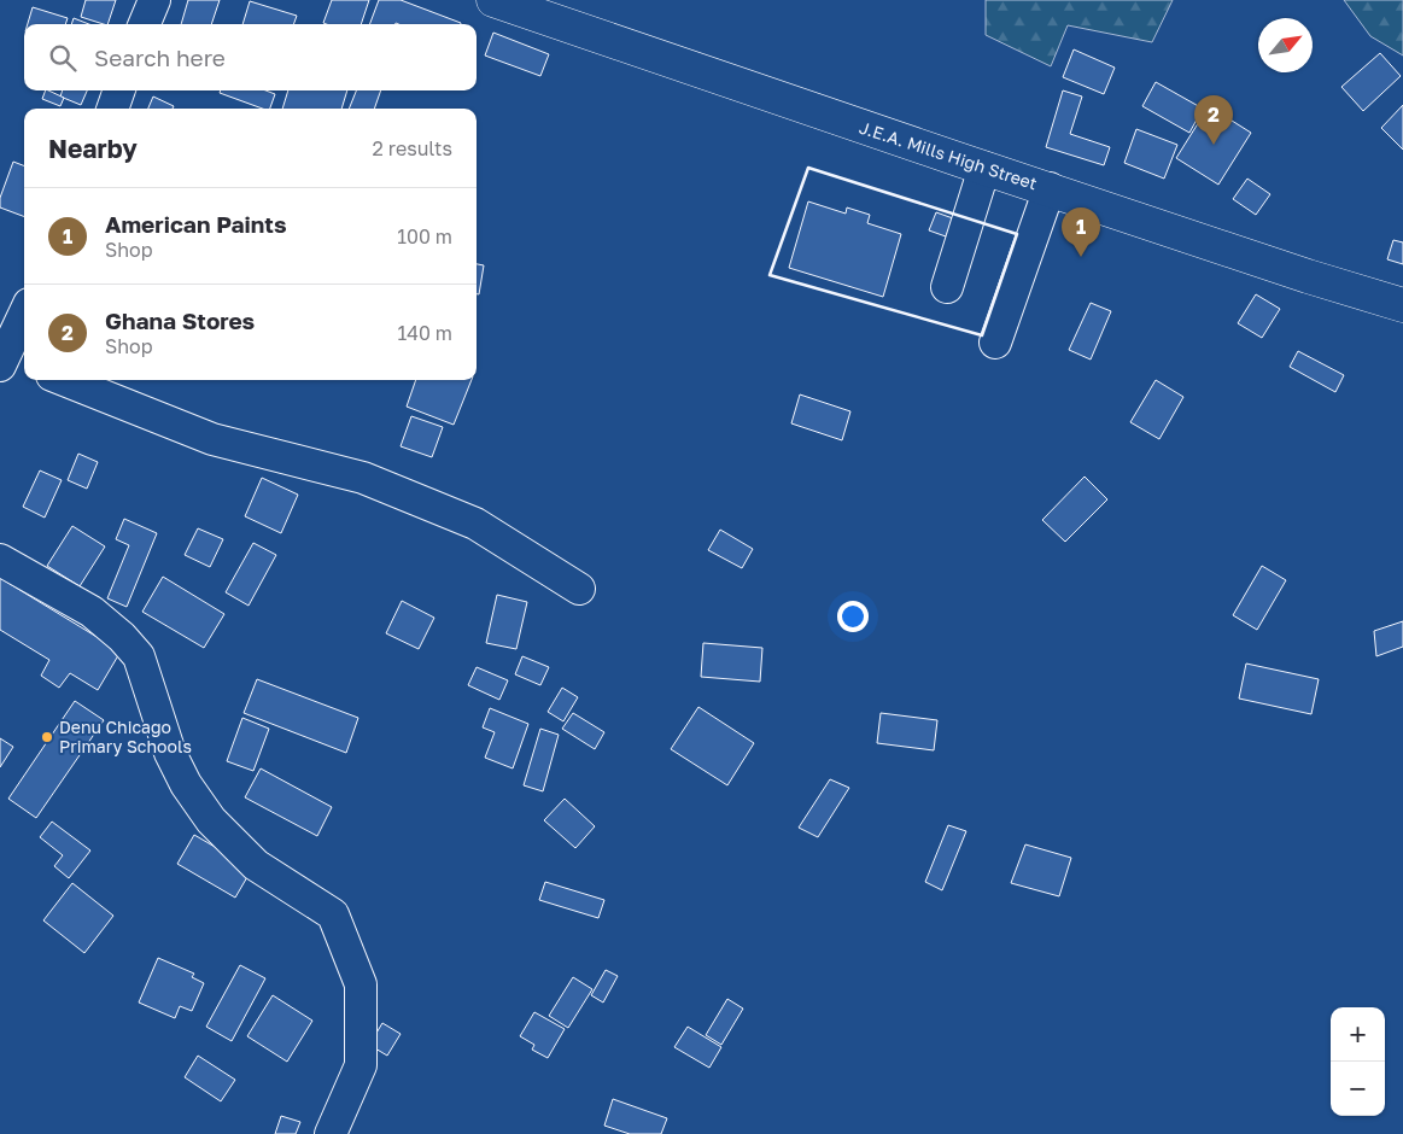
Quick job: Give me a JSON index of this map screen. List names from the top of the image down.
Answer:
{
  "streets": {
    "highway": ["J.E.A. Mills High Street"]
  },
  "places": ["Denu Chicago Primary Schools"],
  "north": "top right",
  "page": {
    "search": "Search here",
    "pins": ["2", "1"],
    "heading": ["Nearby", "2 results"],
    "list": [
      {
        "mark": "1",
        "name": "American Paints",
        "note": "Shop",
        "value": "100 m"
      },
      {
        "mark": "2",
        "name": "Ghana Stores",
        "note": "Shop",
        "value": "140 m"
      }
    ],
    "map_buttons": ["+", "−"]
  }
}
